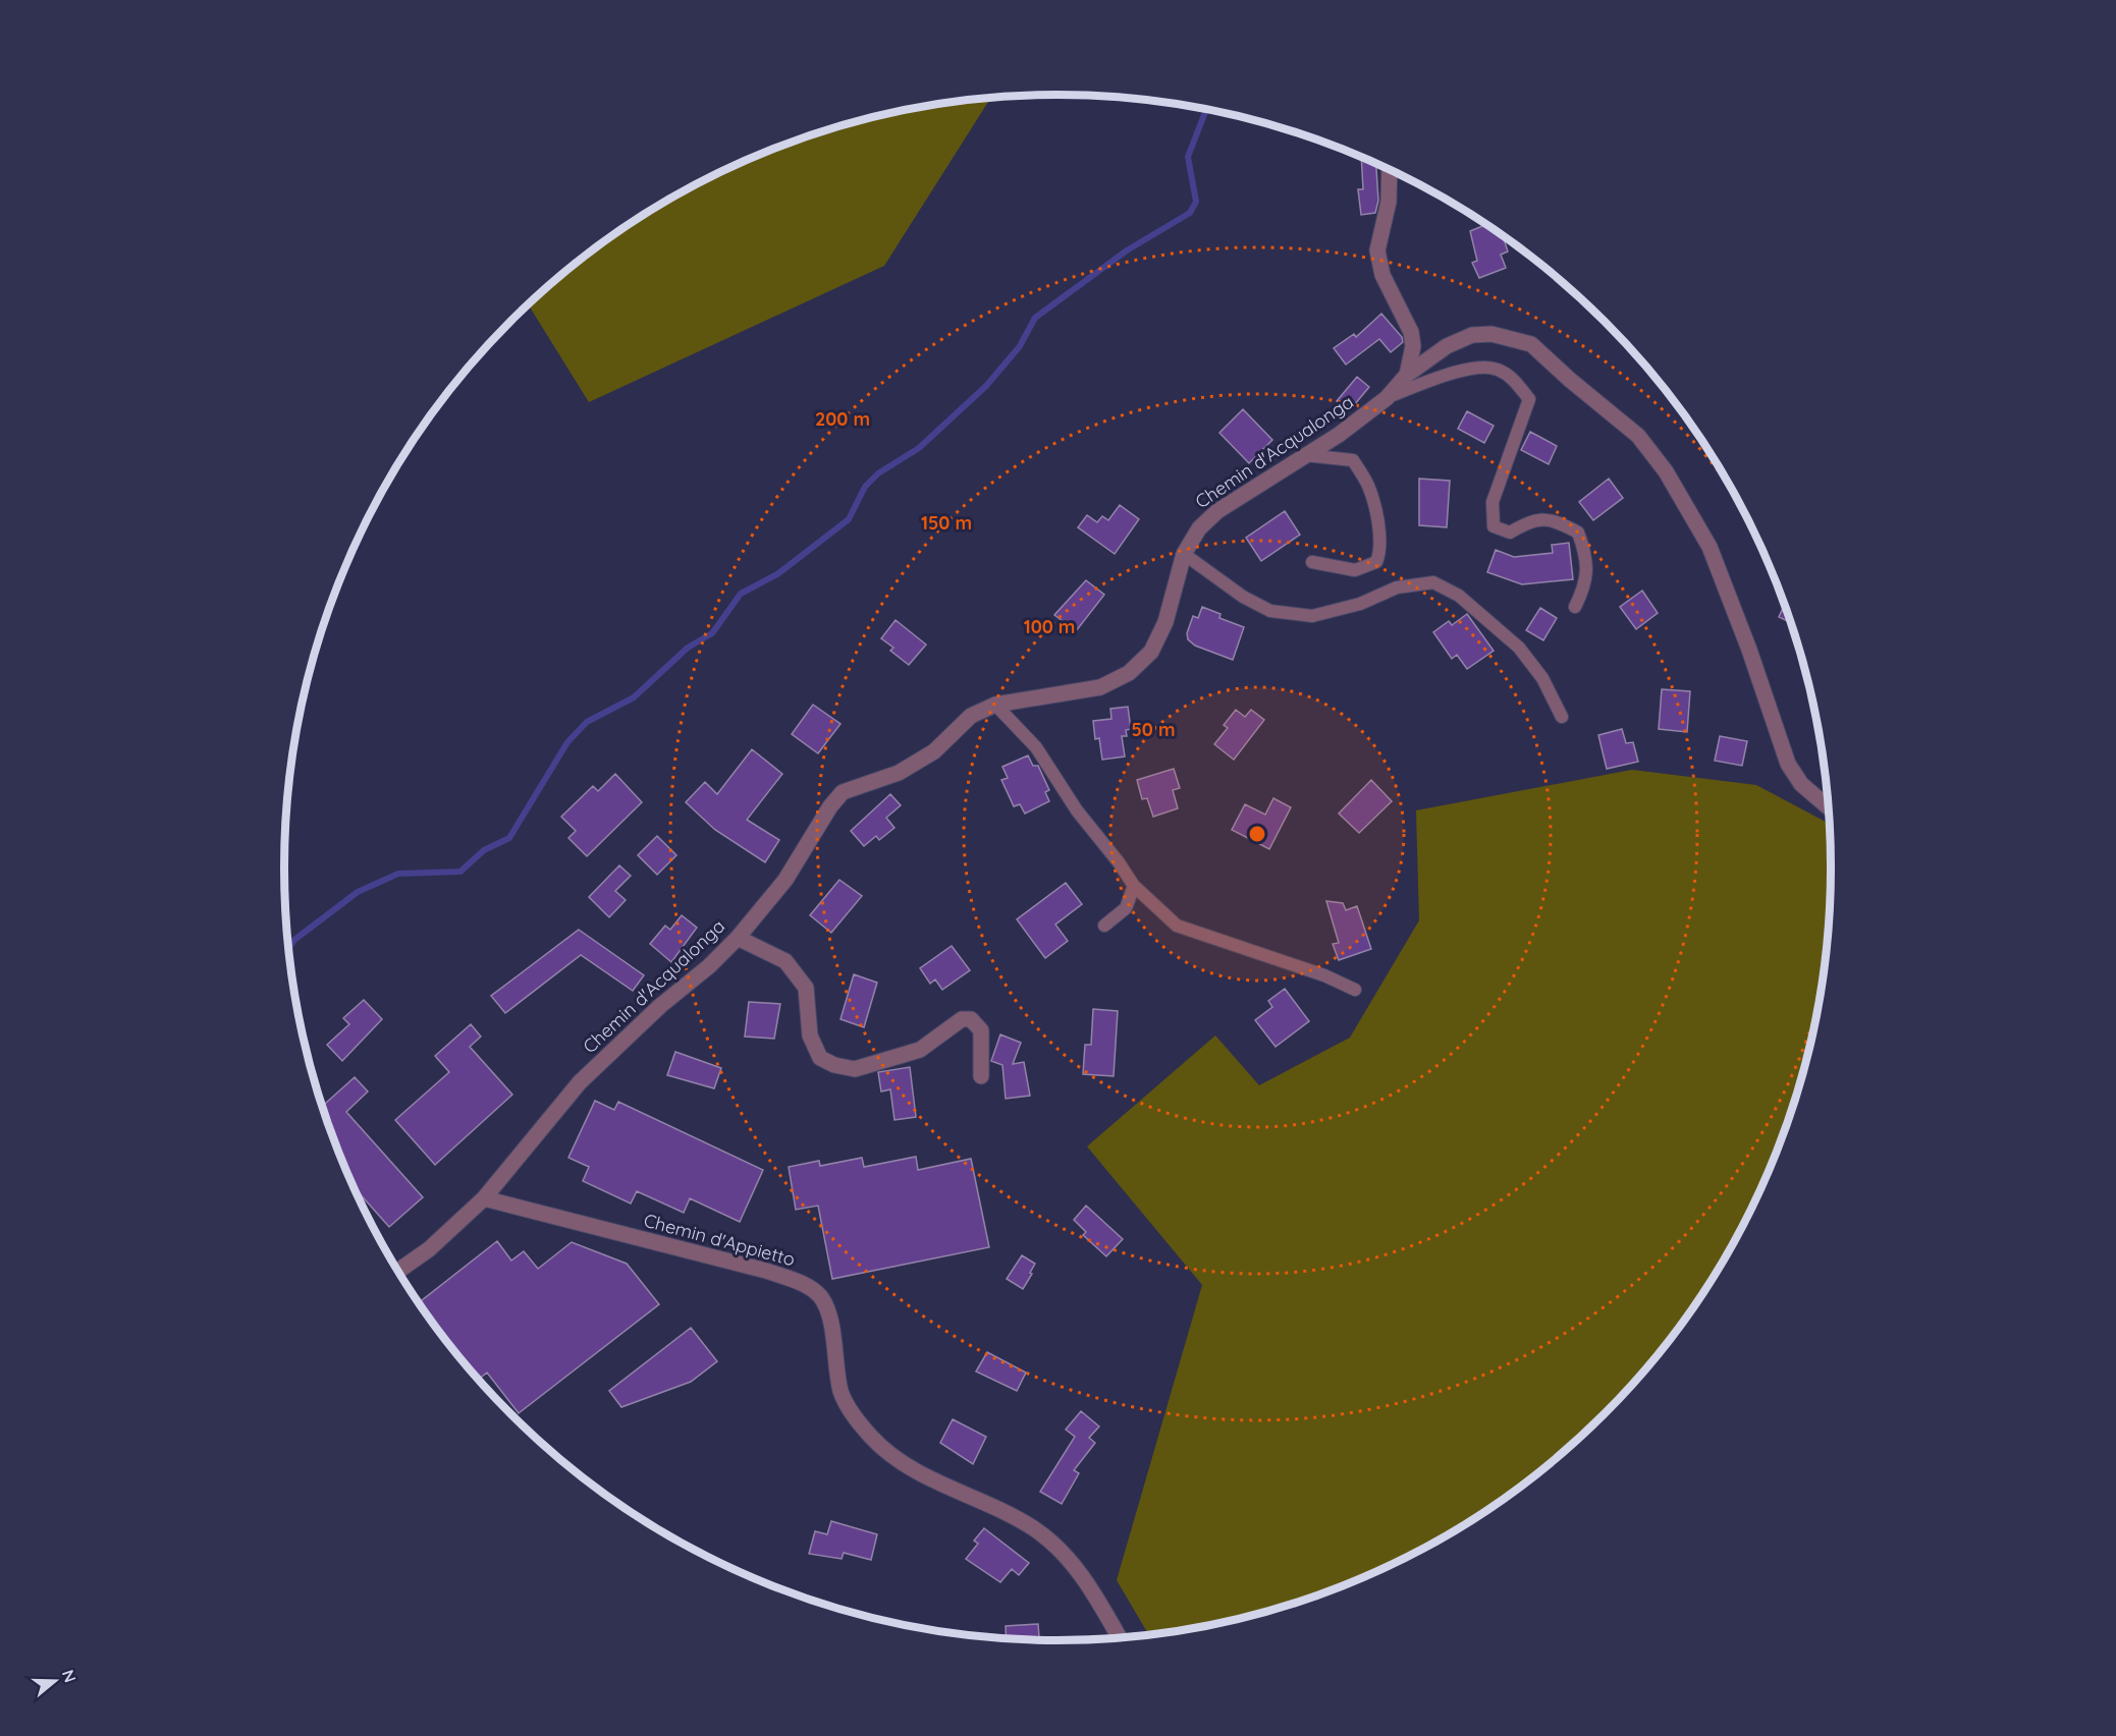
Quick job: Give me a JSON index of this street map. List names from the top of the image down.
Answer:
{
  "streets": {
    "street": ["Chemin d'Acqualonga", "Chemin d'Appietto"]
  },
  "crossings": [
    ["Chemin d'Acqualonga", "Chemin d'Appietto"]
  ],
  "north": "right",
  "rings": [
    "200 m",
    "150 m",
    "100 m",
    "50 m"
  ]
}
